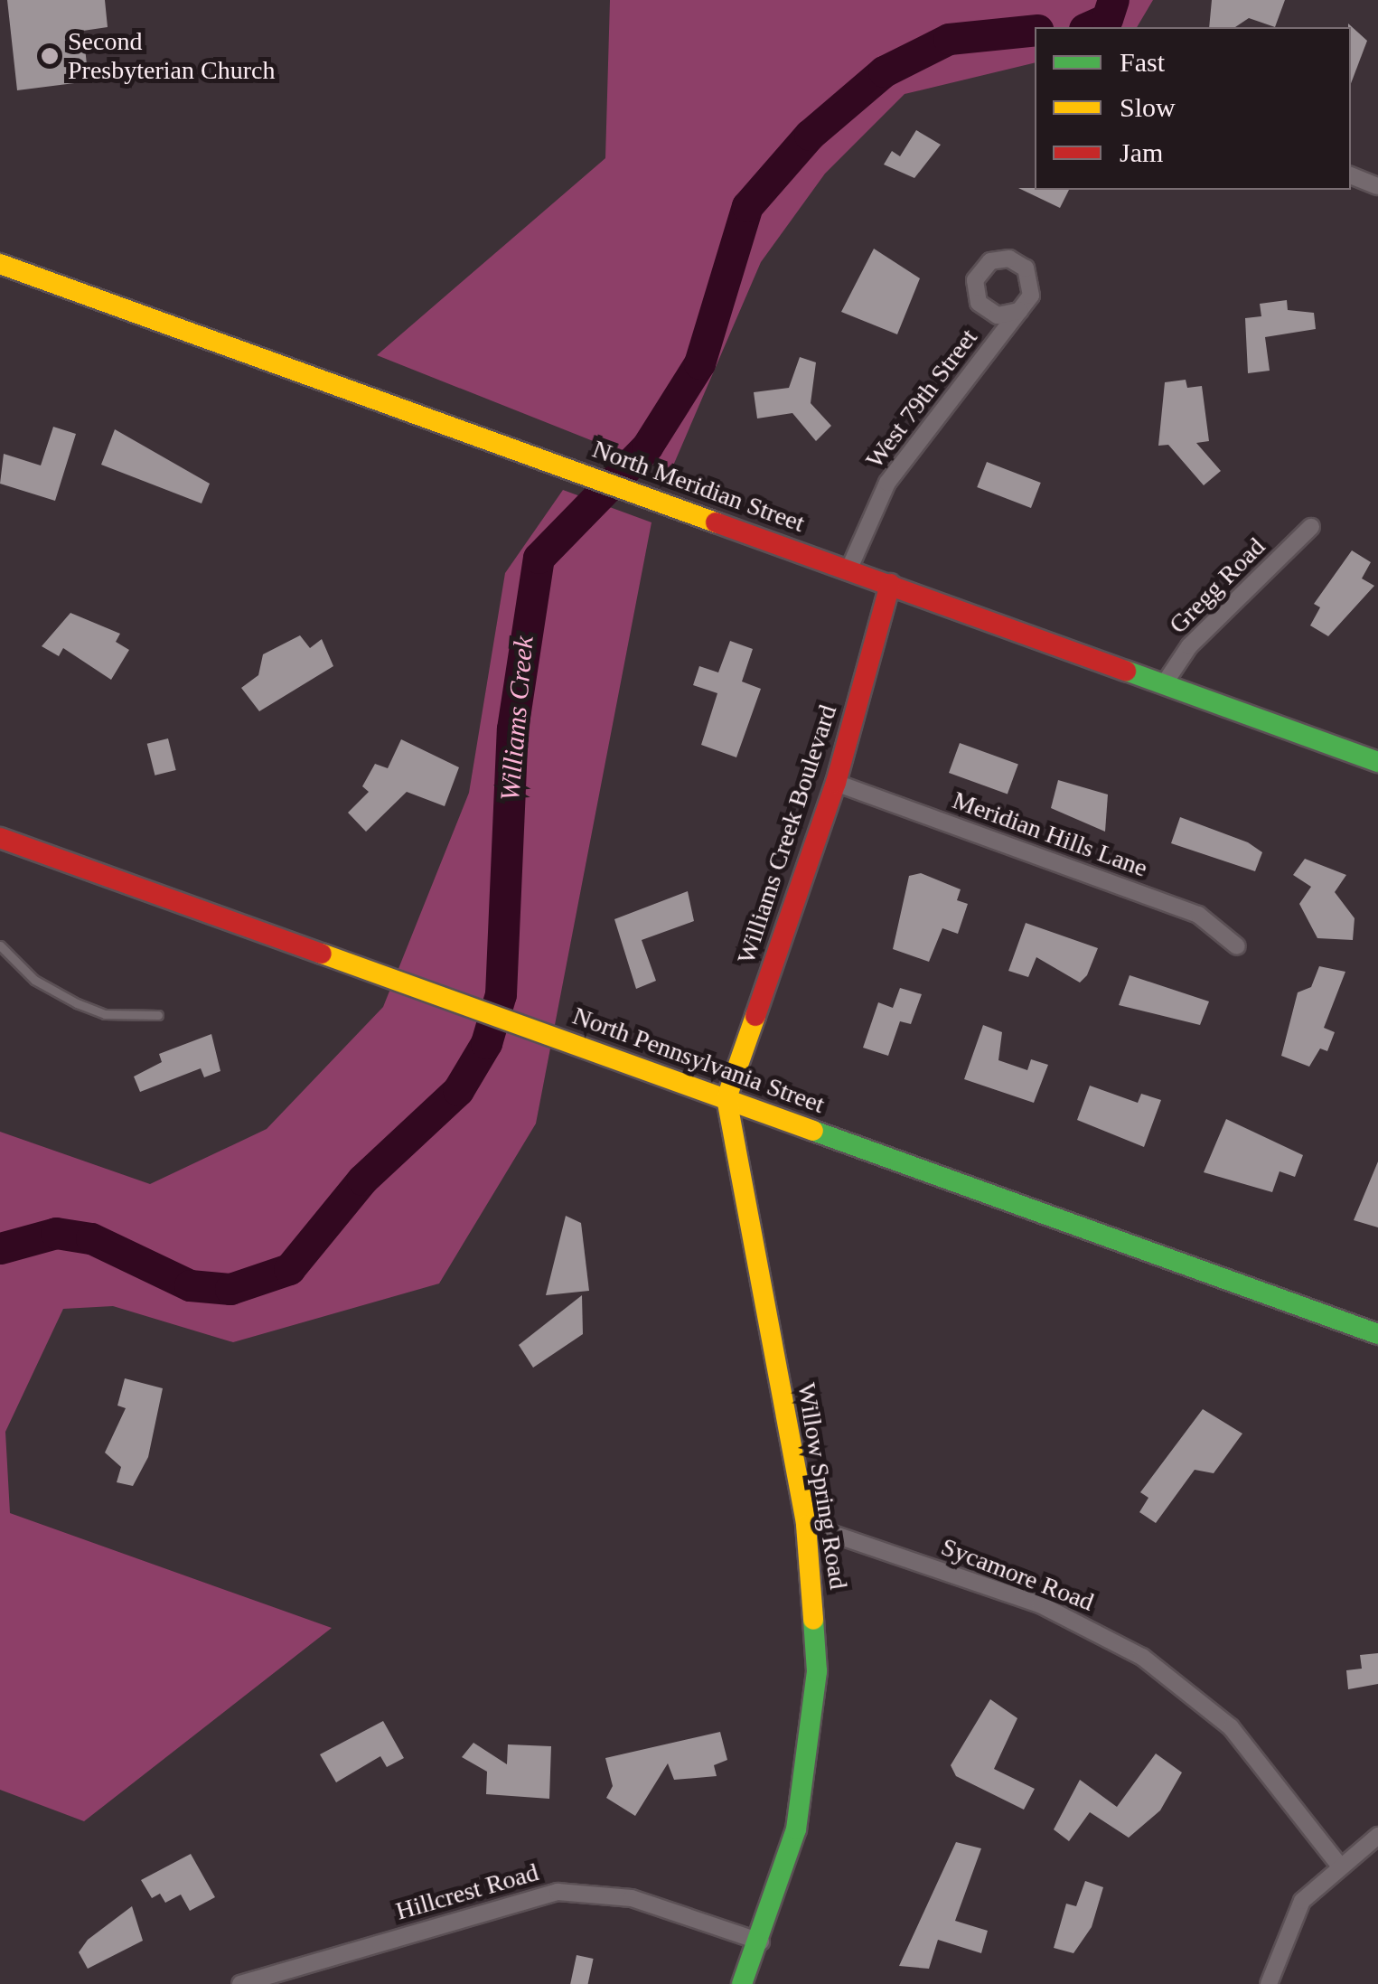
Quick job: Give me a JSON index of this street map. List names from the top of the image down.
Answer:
{
  "streets": {
    "street": [
      "West 79th Street",
      "North Meridian Street",
      "Gregg Road",
      "Williams Creek Boulevard",
      "Meridian Hills Lane",
      "North Pennsylvania Street",
      "Willow Spring Road",
      "Sycamore Road",
      "Hillcrest Road"
    ]
  },
  "crossings": [
    ["West 79th Street", "North Meridian Street"],
    ["North Meridian Street", "Gregg Road"],
    ["North Meridian Street", "Williams Creek Boulevard"],
    ["Williams Creek Boulevard", "Meridian Hills Lane"],
    ["Williams Creek Boulevard", "North Pennsylvania Street"],
    ["Williams Creek Boulevard", "Willow Spring Road"],
    ["North Pennsylvania Street", "Willow Spring Road"],
    ["Willow Spring Road", "Sycamore Road"],
    ["Willow Spring Road", "Hillcrest Road"]
  ],
  "water": ["Williams Creek"],
  "places": ["Second Presbyterian Church"],
  "legend": ["Fast", "Slow", "Jam"]
}
